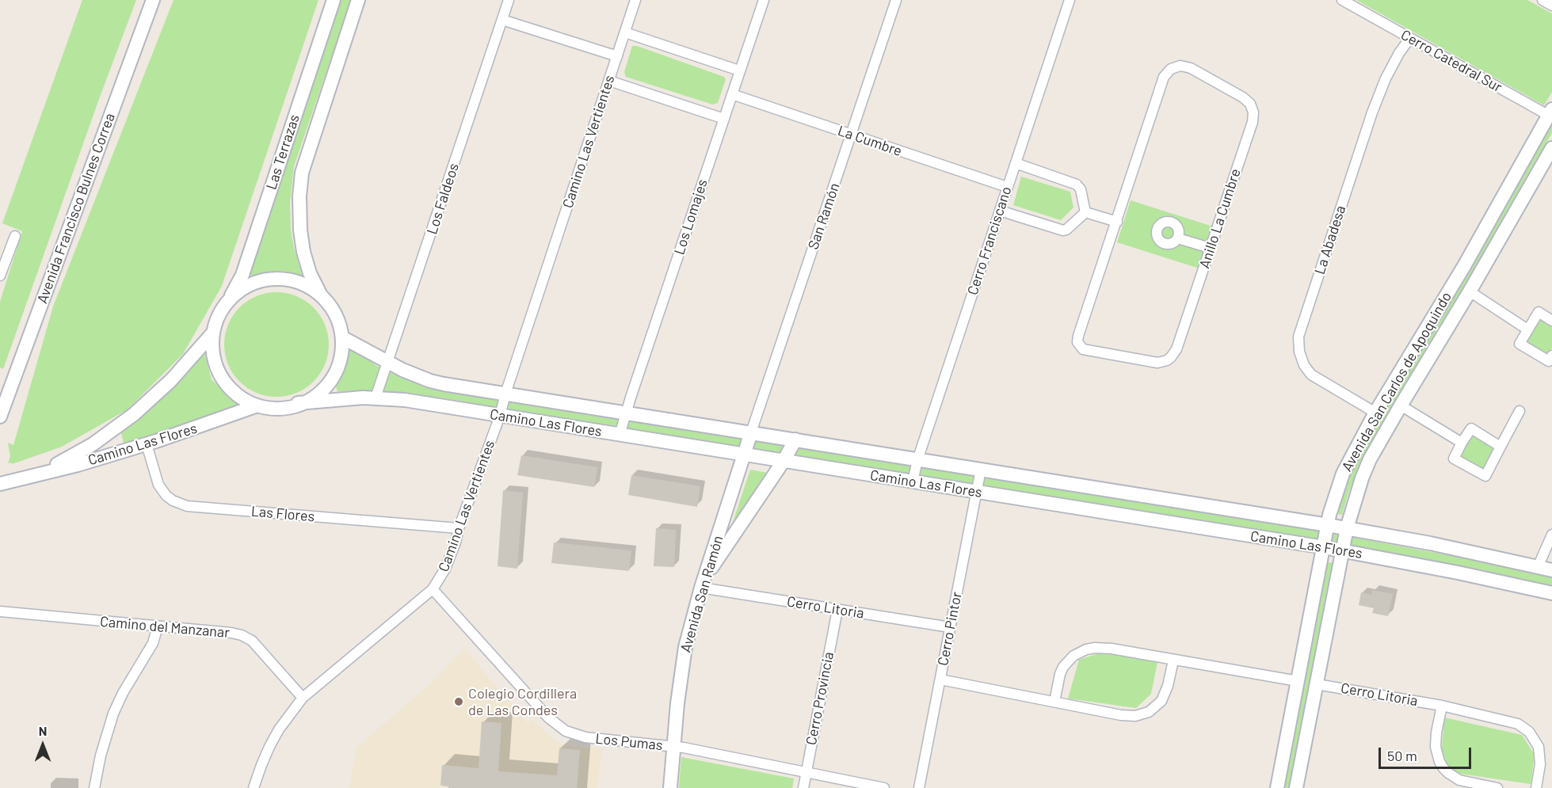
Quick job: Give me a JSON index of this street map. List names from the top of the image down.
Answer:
{
  "streets": {
    "street": [
      "Cerro Catedral Sur",
      "La Cumbre",
      "Camino Las Vertientes",
      "Las Terrazas",
      "Los Faldeos",
      "Avenida Francisco Bulnes Correa",
      "San Ramón",
      "Los Lomajes",
      "Anillo La Cumbre",
      "La Abadesa",
      "Cerro Franciscano",
      "Avenida San Carlos de Apoquindo",
      "Camino Las Flores",
      "Las Flores",
      "Avenida San Ramón",
      "Cerro Litoria",
      "Camino del Manzanar",
      "Cerro Pintor",
      "Cerro Provincia",
      "Los Pumas"
    ]
  },
  "crossings": [
    ["Cerro Catedral Sur", "La Abadesa"],
    ["Cerro Catedral Sur", "Avenida San Carlos de Apoquindo"],
    ["La Cumbre", "San Ramón"],
    ["La Cumbre", "Los Lomajes"],
    ["La Cumbre", "Cerro Franciscano"],
    ["Camino Las Vertientes", "Camino Las Flores"],
    ["Camino Las Vertientes", "Las Flores"],
    ["Camino Las Vertientes", "Camino del Manzanar"],
    ["Camino Las Vertientes", "Los Pumas"],
    ["Las Terrazas", "Camino Las Flores"],
    ["Los Faldeos", "Camino Las Flores"],
    ["San Ramón", "Camino Las Flores"],
    ["San Ramón", "Avenida San Ramón"],
    ["Los Lomajes", "Camino Las Flores"],
    ["La Abadesa", "Avenida San Carlos de Apoquindo"],
    ["Cerro Franciscano", "Camino Las Flores"],
    ["Avenida San Carlos de Apoquindo", "Camino Las Flores"],
    ["Avenida San Carlos de Apoquindo", "Cerro Litoria"],
    ["Camino Las Flores", "Las Flores"],
    ["Camino Las Flores", "Avenida San Ramón"],
    ["Camino Las Flores", "Cerro Pintor"],
    ["Avenida San Ramón", "Cerro Litoria"],
    ["Avenida San Ramón", "Los Pumas"],
    ["Cerro Litoria", "Cerro Pintor"],
    ["Cerro Litoria", "Cerro Provincia"],
    ["Cerro Provincia", "Los Pumas"]
  ],
  "places": ["Colegio Cordillera de Las Condes"],
  "scale_bar": "50 m",
  "north": "top"
}
